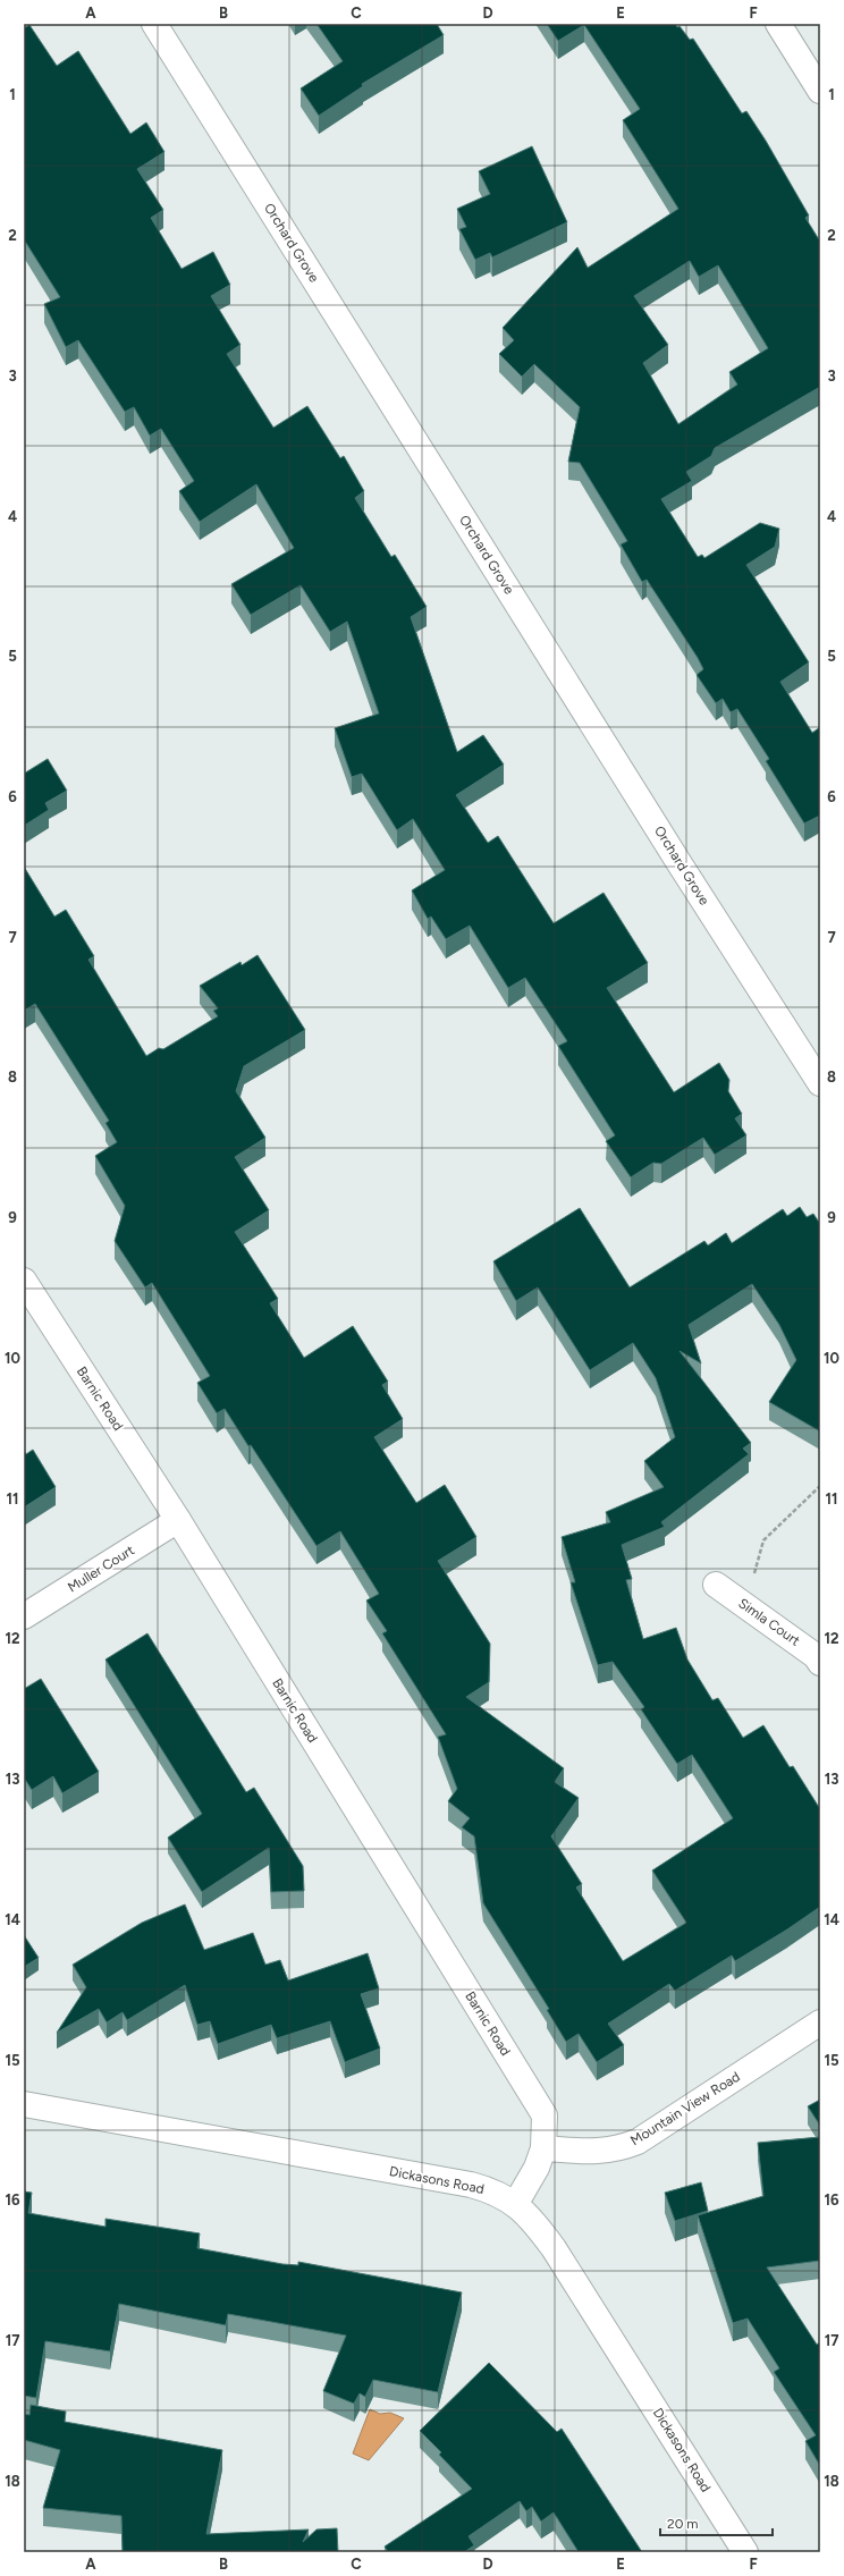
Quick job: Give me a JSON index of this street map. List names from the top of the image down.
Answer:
{
  "streets": {
    "street": [
      "Orchard Grove",
      "Barnic Road",
      "Muller Court",
      "Simla Court",
      "Mountain View Road",
      "Dickasons Road"
    ]
  },
  "crossings": [
    ["Barnic Road", "Muller Court"],
    ["Barnic Road", "Mountain View Road"]
  ],
  "scale_bar": "20 m",
  "grid": {
    "columns": [
      "A",
      "B",
      "C",
      "D",
      "E",
      "F"
    ],
    "rows": [
      "1",
      "2",
      "3",
      "4",
      "5",
      "6",
      "7",
      "8",
      "9",
      "10",
      "11",
      "12",
      "13",
      "14",
      "15",
      "16",
      "17",
      "18"
    ]
  }
}
